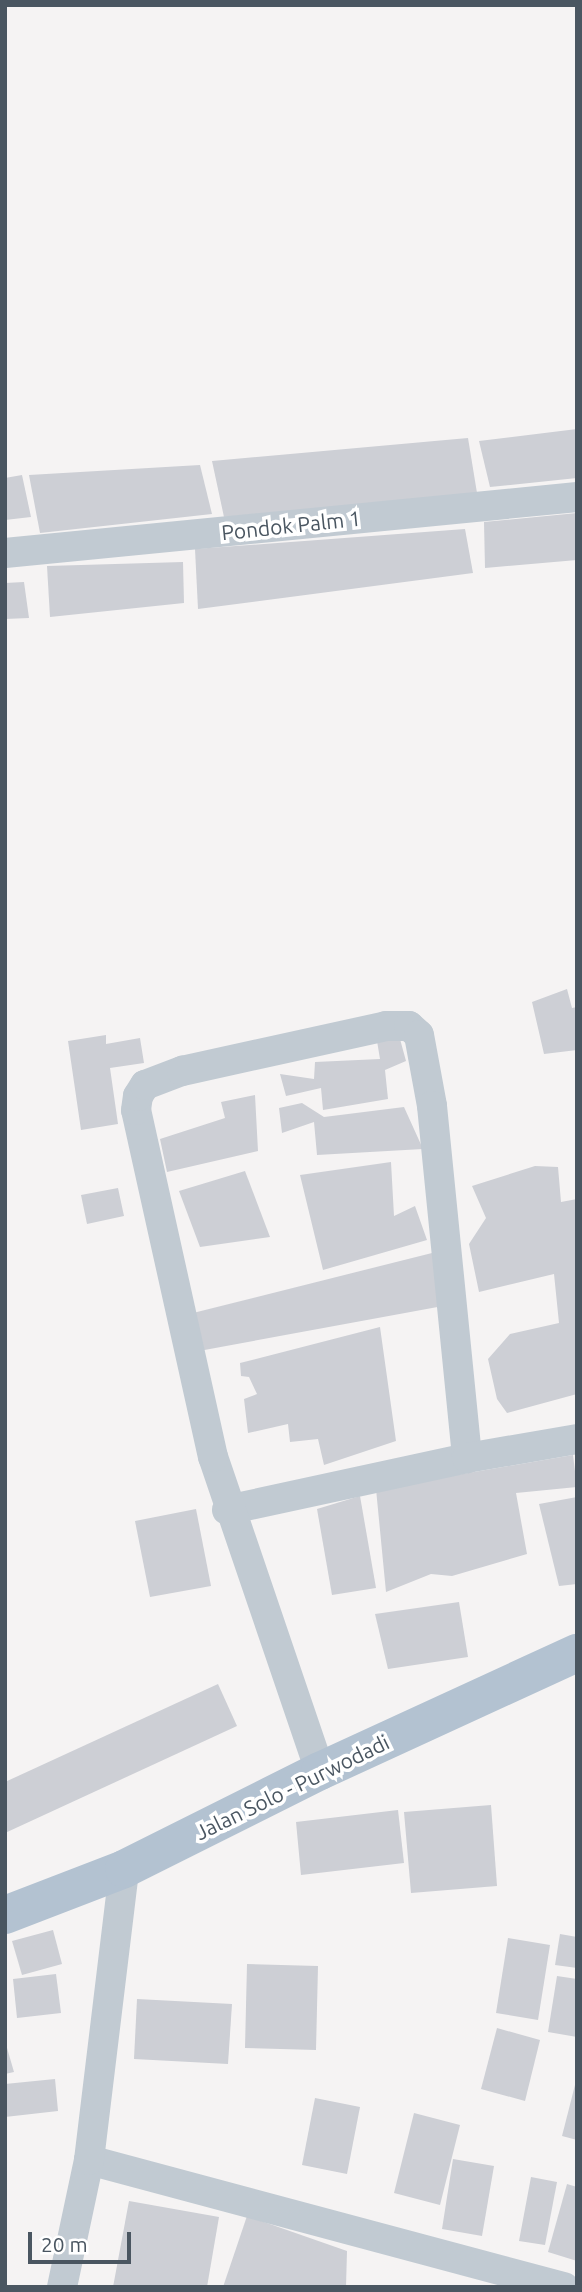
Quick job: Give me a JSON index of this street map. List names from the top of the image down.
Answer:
{
  "streets": {
    "main road": ["Jalan Solo - Purwodadi"],
    "street": ["Pondok Palm 1"]
  },
  "scale_bar": "20 m"
}
